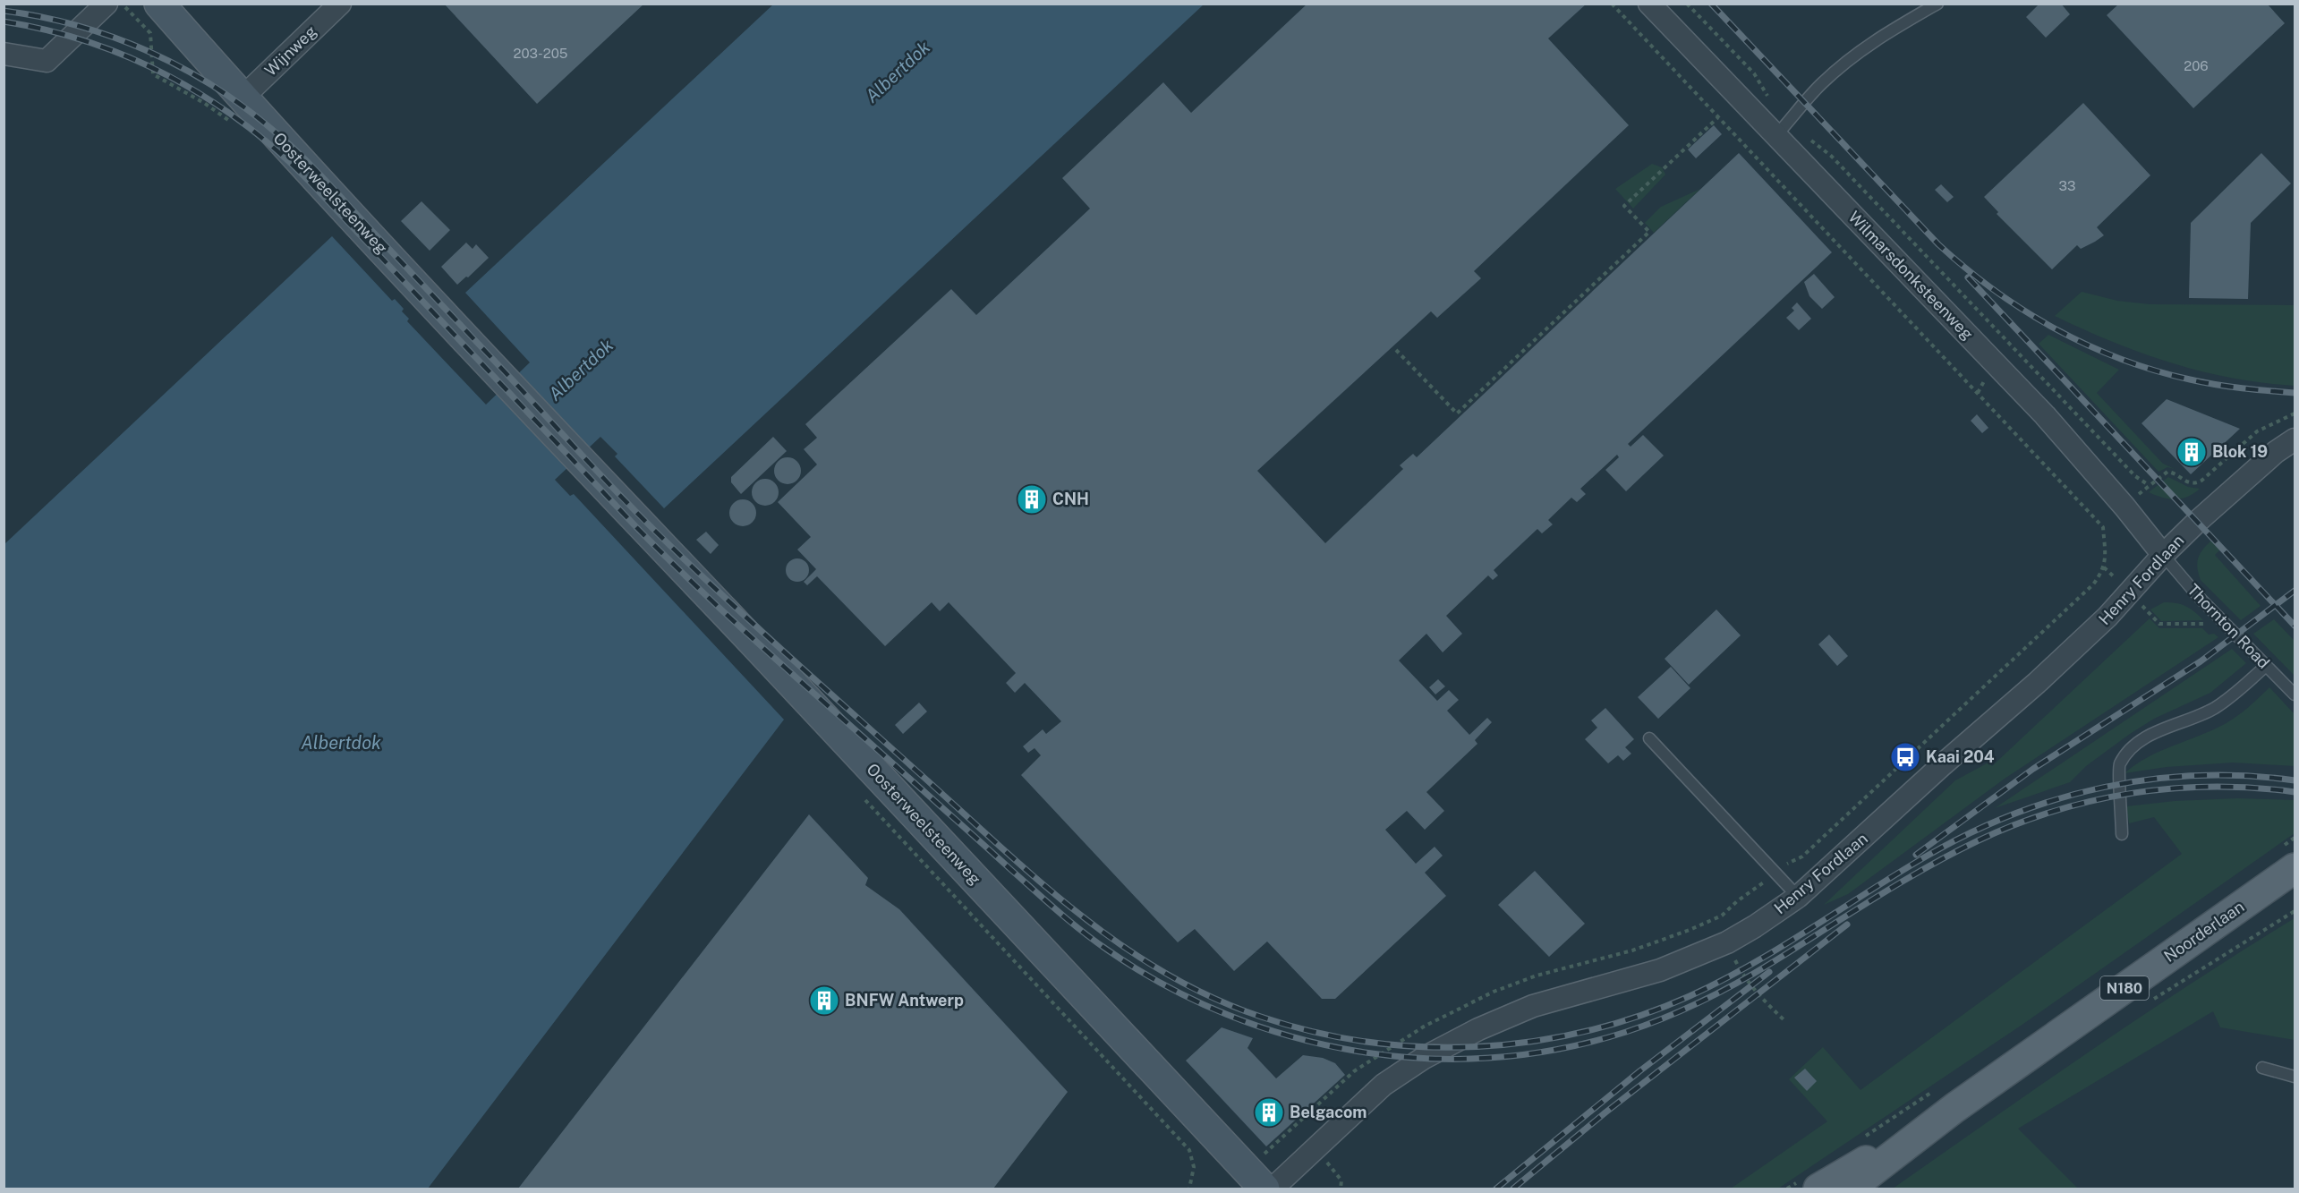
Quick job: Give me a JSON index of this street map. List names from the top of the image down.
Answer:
{
  "streets": {
    "main road": ["Oosterweelsteenweg", "Noorderlaan", "N180"],
    "street": ["Wijnweg", "Wilmarsdonksteenweg", "Henry Fordlaan"],
    "lane": ["Thornton Road"]
  },
  "crossings": [
    ["Wijnweg", "Oosterweelsteenweg"],
    ["Wilmarsdonksteenweg", "Henry Fordlaan"],
    ["Wilmarsdonksteenweg", "Thornton Road"],
    ["Henry Fordlaan", "Thornton Road"]
  ],
  "water": ["Albertdok"],
  "places": {
    "building": [
      "Blok 19",
      "CNH",
      "BNFW Antwerp",
      "Belgacom"
    ],
    "bus stop": ["Kaai 204"]
  },
  "house_numbers": ["203-205", "206", "33"]
}
